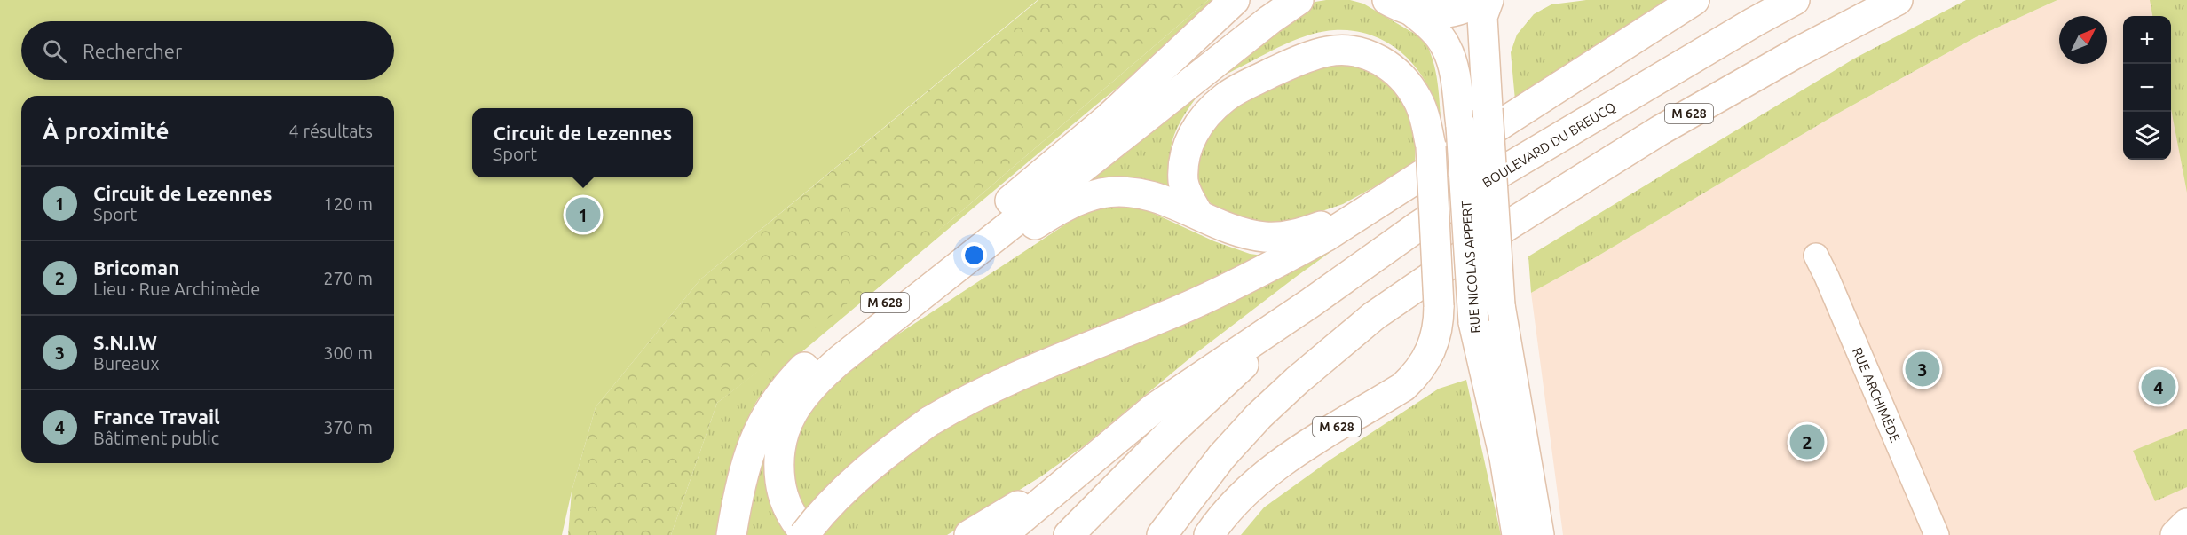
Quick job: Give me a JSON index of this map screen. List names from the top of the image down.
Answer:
{
  "streets": {
    "main road": ["M 628", "BOULEVARD DU BREUCQ", "RUE NICOLAS APPERT"],
    "street": ["RUE ARCHIMÈDE"]
  },
  "north": "top right",
  "page": {
    "map_buttons": ["+", "−"],
    "search": "Rechercher",
    "heading": ["À proximité", "4 résultats"],
    "popup": ["Circuit de Lezennes", "Sport"],
    "list": [
      {
        "mark": "1",
        "name": "Circuit de Lezennes",
        "note": "Sport",
        "value": "120 m"
      },
      {
        "mark": "2",
        "name": "Bricoman",
        "note": "Lieu · Rue Archimède",
        "value": "270 m"
      },
      {
        "mark": "3",
        "name": "S.N.I.W",
        "note": "Bureaux",
        "value": "300 m"
      },
      {
        "mark": "4",
        "name": "France Travail",
        "note": "Bâtiment public",
        "value": "370 m"
      }
    ],
    "pins": [
      "1",
      "3",
      "4",
      "2"
    ]
  }
}
